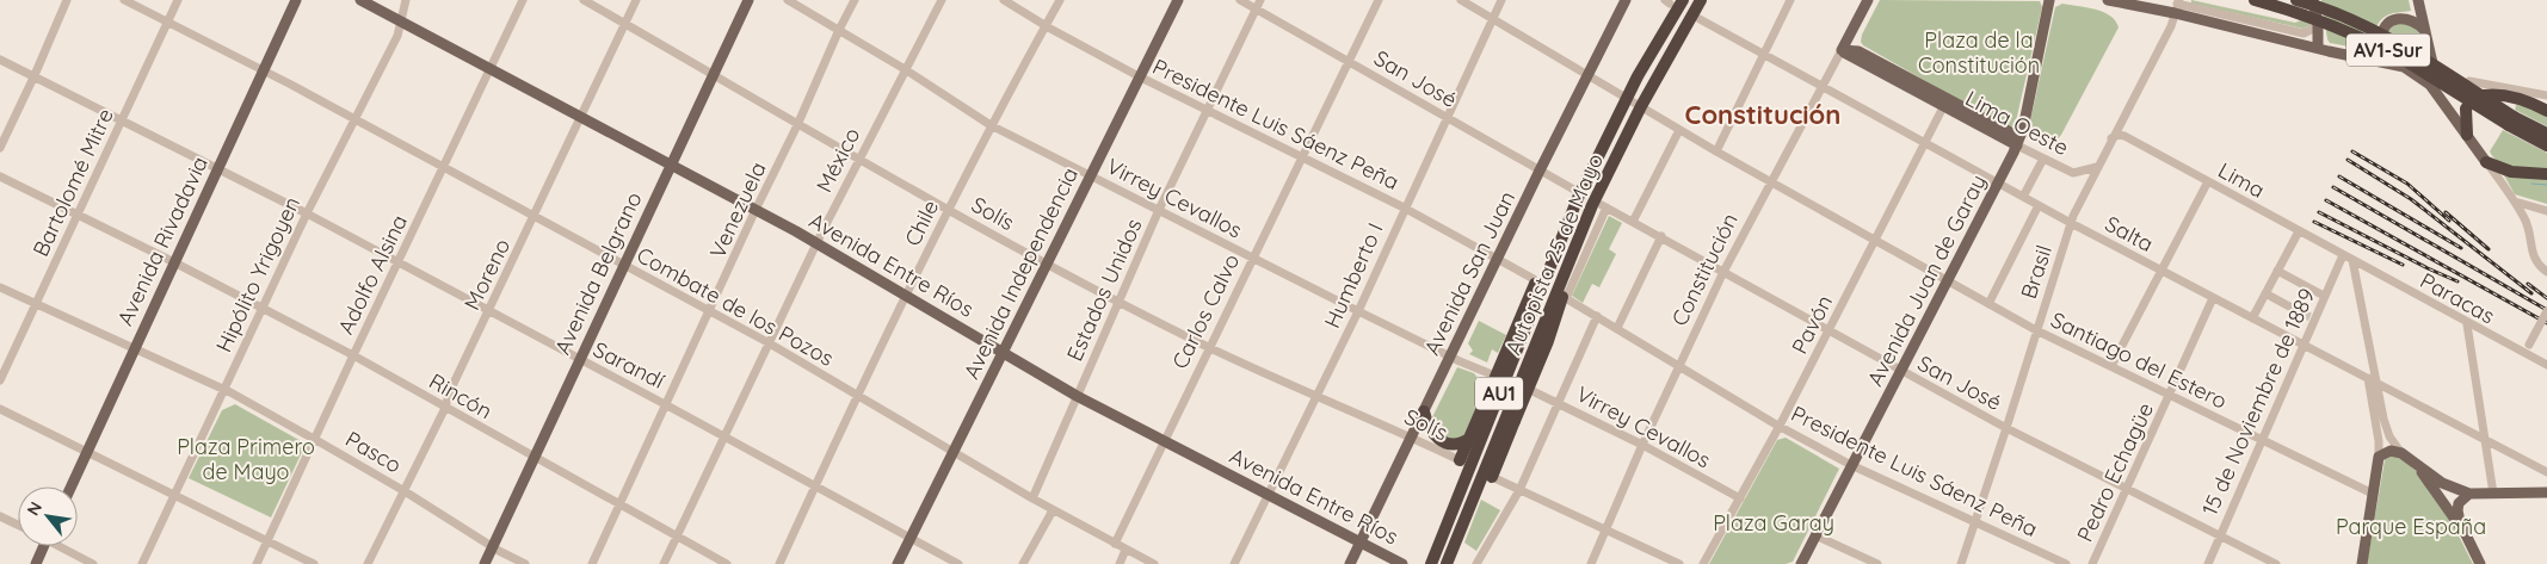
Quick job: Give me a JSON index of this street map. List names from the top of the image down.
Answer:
{
  "streets": {
    "highway": ["AV1-Sur", "Autopista 25 de Mayo", "AU1"],
    "main road": [
      "Lima Oeste",
      "Avenida Rivadavia",
      "Avenida Entre Ríos",
      "Constitución",
      "Avenida Belgrano",
      "Avenida Independencia",
      "Avenida San Juan",
      "Avenida Juan de Garay"
    ],
    "street": [
      "San José",
      "Presidente Luis Sáenz Peña",
      "México",
      "Lima",
      "Bartolomé Mitre",
      "Virrey Cevallos",
      "Venezuela",
      "Solís",
      "Chile",
      "Salta",
      "Brasil",
      "Hipólito Yrigoyen",
      "Adolfo Alsina",
      "Moreno",
      "Humberto I",
      "Estados Unidos",
      "Paracas",
      "Combate de los Pozos",
      "Carlos Calvo",
      "Pavón",
      "Santiago del Estero",
      "Sarandí",
      "Rincón",
      "15 de Noviembre de 1889",
      "Pasco",
      "Pedro Echagüe"
    ]
  },
  "crossings": [
    ["San José", "Presidente Luis Sáenz Peña"],
    ["San José", "Constitución"],
    ["San José", "Brasil"],
    ["San José", "Avenida San Juan"],
    ["San José", "Humberto I"],
    ["San José", "Avenida Juan de Garay"],
    ["San José", "Estados Unidos"],
    ["San José", "Carlos Calvo"],
    ["San José", "Pavón"],
    ["San José", "15 de Noviembre de 1889"],
    ["San José", "Pedro Echagüe"],
    ["Lima Oeste", "Constitución"],
    ["Lima Oeste", "Brasil"],
    ["Lima Oeste", "Avenida Juan de Garay"],
    ["Lima Oeste", "Pavón"],
    ["Presidente Luis Sáenz Peña", "Chile"],
    ["Presidente Luis Sáenz Peña", "Constitución"],
    ["Presidente Luis Sáenz Peña", "Brasil"],
    ["Presidente Luis Sáenz Peña", "Avenida Independencia"],
    ["Presidente Luis Sáenz Peña", "Avenida San Juan"],
    ["Presidente Luis Sáenz Peña", "Humberto I"],
    ["Presidente Luis Sáenz Peña", "Avenida Juan de Garay"],
    ["Presidente Luis Sáenz Peña", "Estados Unidos"],
    ["Presidente Luis Sáenz Peña", "Carlos Calvo"],
    ["Presidente Luis Sáenz Peña", "Pavón"],
    ["México", "Virrey Cevallos"],
    ["México", "Solís"],
    ["México", "Avenida Entre Ríos"],
    ["México", "Combate de los Pozos"],
    ["México", "Sarandí"],
    ["México", "Rincón"],
    ["Lima", "Brasil"],
    ["Lima", "Paracas"],
    ["Lima", "15 de Noviembre de 1889"],
    ["Bartolomé Mitre", "Combate de los Pozos"],
    ["Bartolomé Mitre", "Sarandí"],
    ["Bartolomé Mitre", "Rincón"],
    ["Bartolomé Mitre", "Pasco"],
    ["Virrey Cevallos", "Venezuela"],
    ["Virrey Cevallos", "Chile"],
    ["Virrey Cevallos", "Constitución"],
    ["Virrey Cevallos", "Avenida Independencia"],
    ["Virrey Cevallos", "Avenida San Juan"],
    ["Virrey Cevallos", "Humberto I"],
    ["Virrey Cevallos", "Estados Unidos"],
    ["Virrey Cevallos", "Carlos Calvo"],
    ["Virrey Cevallos", "Pavón"],
    ["Venezuela", "Solís"],
    ["Venezuela", "Avenida Entre Ríos"],
    ["Venezuela", "Combate de los Pozos"],
    ["Venezuela", "Sarandí"],
    ["Venezuela", "Rincón"],
    ["Solís", "Chile"],
    ["Solís", "Avenida Belgrano"],
    ["Solís", "Avenida Independencia"],
    ["Solís", "Avenida San Juan"],
    ["Solís", "Moreno"],
    ["Solís", "Humberto I"],
    ["Solís", "Estados Unidos"],
    ["Solís", "Carlos Calvo"],
    ["Chile", "Avenida Entre Ríos"],
    ["Chile", "Combate de los Pozos"],
    ["Chile", "Sarandí"],
    ["Salta", "Constitución"],
    ["Salta", "Brasil"],
    ["Salta", "Avenida Juan de Garay"],
    ["Salta", "Pavón"],
    ["Salta", "15 de Noviembre de 1889"],
    ["Salta", "Pedro Echagüe"],
    ["Avenida Rivadavia", "Combate de los Pozos"],
    ["Avenida Rivadavia", "Sarandí"],
    ["Avenida Rivadavia", "Rincón"],
    ["Avenida Rivadavia", "Pasco"],
    ["Avenida Entre Ríos", "Avenida Belgrano"],
    ["Avenida Entre Ríos", "Avenida Independencia"],
    ["Avenida Entre Ríos", "Avenida San Juan"],
    ["Avenida Entre Ríos", "Hipólito Yrigoyen"],
    ["Avenida Entre Ríos", "Adolfo Alsina"],
    ["Avenida Entre Ríos", "Moreno"],
    ["Avenida Entre Ríos", "Humberto I"],
    ["Avenida Entre Ríos", "Estados Unidos"],
    ["Avenida Entre Ríos", "Carlos Calvo"],
    ["Constitución", "Santiago del Estero"],
    ["Brasil", "Santiago del Estero"],
    ["Avenida Belgrano", "Combate de los Pozos"],
    ["Avenida Belgrano", "Sarandí"],
    ["Avenida Belgrano", "Rincón"],
    ["Avenida Belgrano", "Pasco"],
    ["Avenida Independencia", "Combate de los Pozos"],
    ["Avenida Independencia", "Sarandí"],
    ["Avenida San Juan", "Santiago del Estero"],
    ["Hipólito Yrigoyen", "Combate de los Pozos"],
    ["Hipólito Yrigoyen", "Sarandí"],
    ["Hipólito Yrigoyen", "Rincón"],
    ["Hipólito Yrigoyen", "Pasco"],
    ["Adolfo Alsina", "Combate de los Pozos"],
    ["Adolfo Alsina", "Sarandí"],
    ["Adolfo Alsina", "Rincón"],
    ["Adolfo Alsina", "Pasco"],
    ["Moreno", "Combate de los Pozos"],
    ["Moreno", "Sarandí"],
    ["Moreno", "Rincón"],
    ["Moreno", "Pasco"],
    ["Humberto I", "Santiago del Estero"],
    ["Avenida Juan de Garay", "Santiago del Estero"],
    ["Estados Unidos", "Combate de los Pozos"],
    ["Combate de los Pozos", "Carlos Calvo"],
    ["Pavón", "Santiago del Estero"],
    ["Santiago del Estero", "15 de Noviembre de 1889"],
    ["Santiago del Estero", "Pedro Echagüe"]
  ],
  "districts": ["Constitución"],
  "parks": [
    "Plaza de la Constitución",
    "Plaza Primero de Mayo",
    "Plaza Garay",
    "Parque España"
  ],
  "north": "top left"
}
